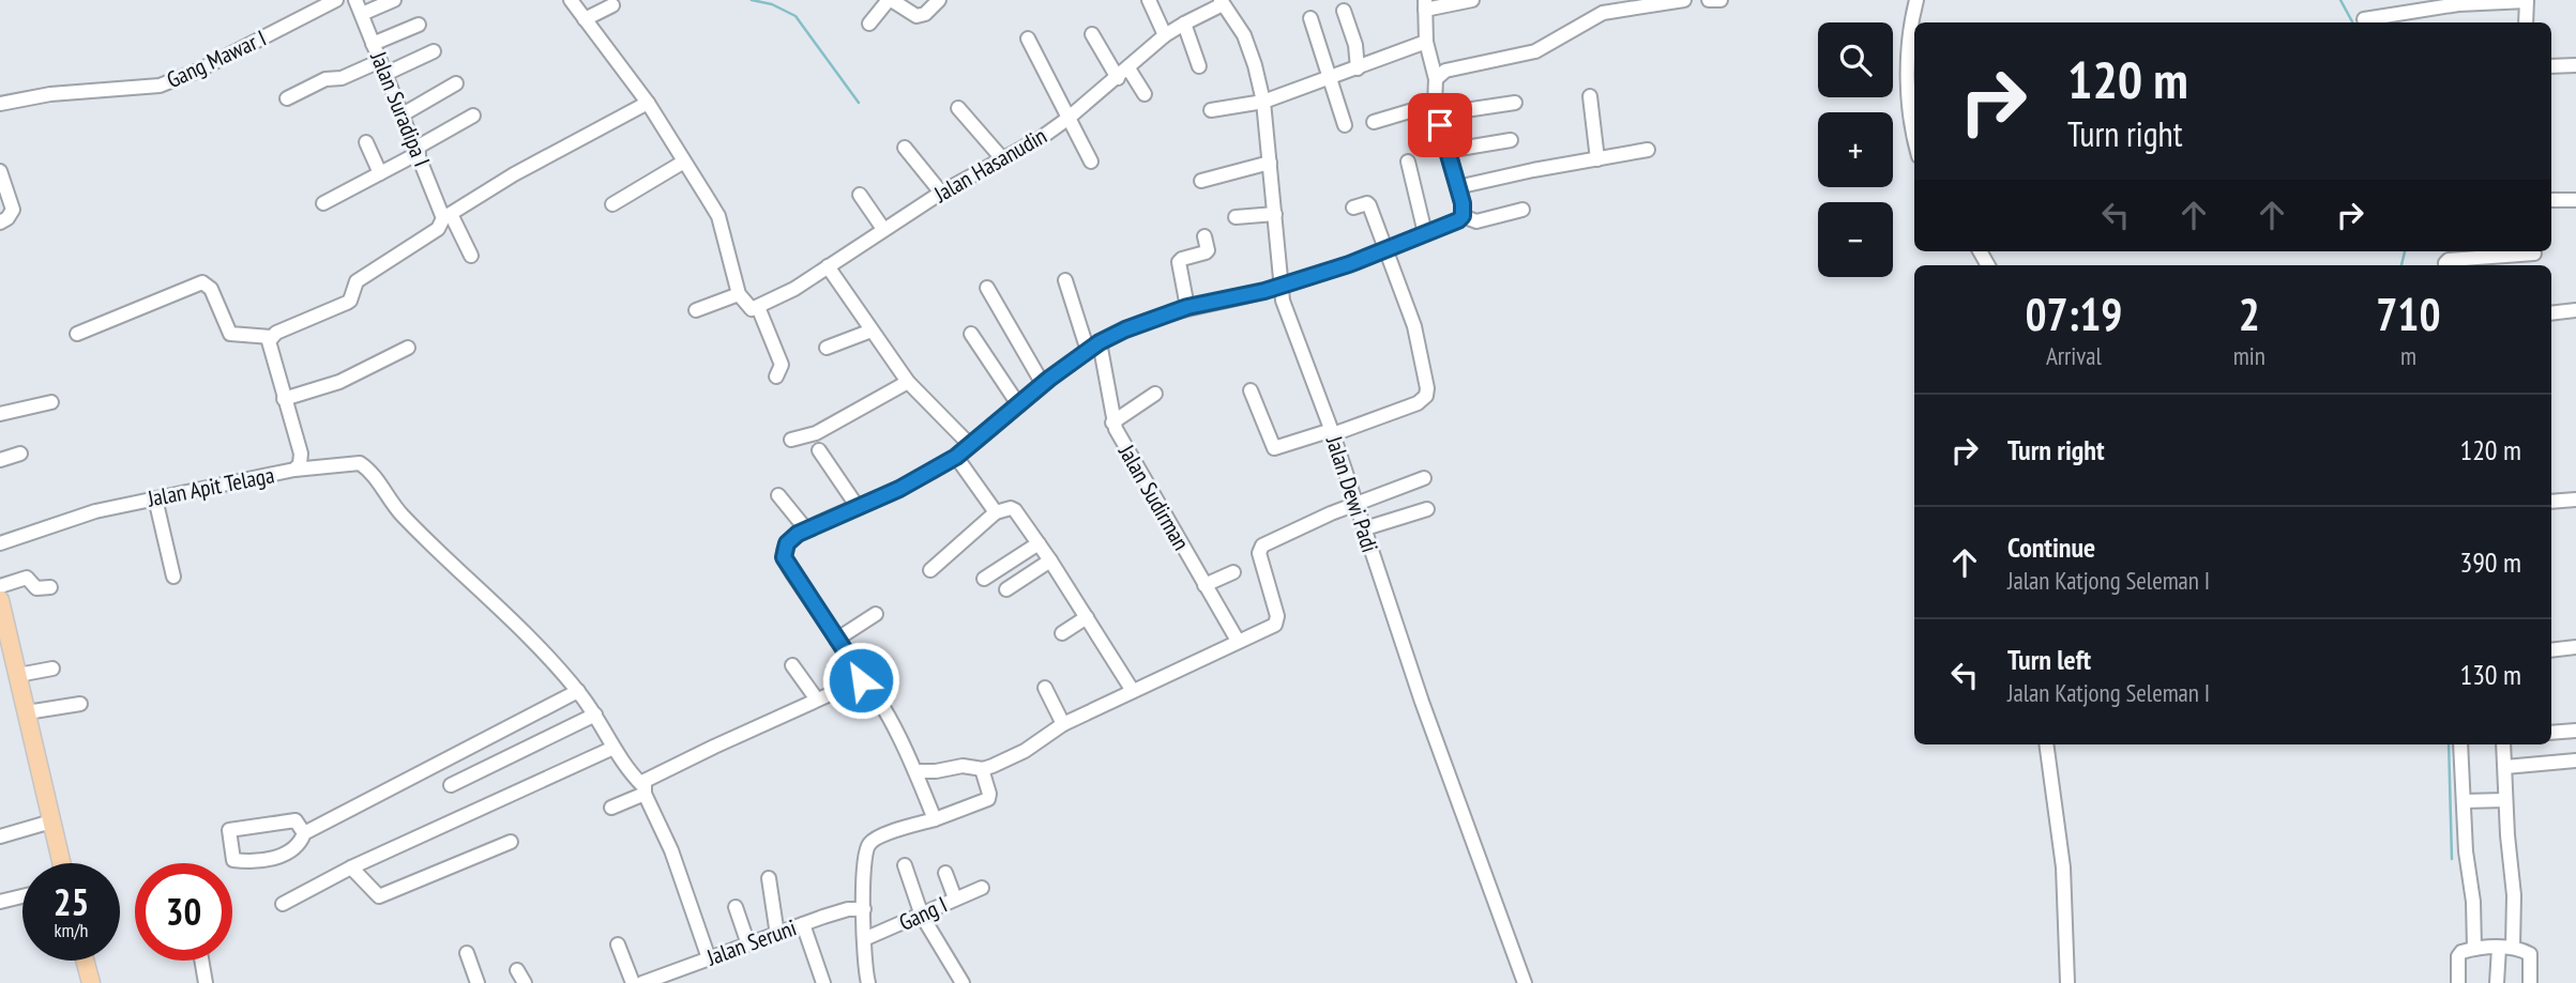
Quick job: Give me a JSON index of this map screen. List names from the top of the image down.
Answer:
{
  "streets": {
    "street": [
      "Gang Mawar I",
      "Jalan Suradipa I",
      "Jalan Hasanudin",
      "Jalan Apit Telaga",
      "Jalan Dewi Padi",
      "Jalan Sudirman",
      "Gang I",
      "Jalan Seruni"
    ]
  },
  "crossings": [
    ["Jalan Hasanudin", "Jalan Dewi Padi"]
  ],
  "page": {
    "map_buttons": ["+", "−"],
    "turn": ["120 m", "Turn right"],
    "eta": [
      "07:19",
      "Arrival",
      "2",
      "min",
      "710",
      "m"
    ],
    "list": [
      {
        "name": "Turn right",
        "value": "120 m"
      },
      {
        "name": "Continue",
        "note": "Jalan Katjong Seleman I",
        "value": "390 m"
      },
      {
        "name": "Turn left",
        "note": "Jalan Katjong Seleman I",
        "value": "130 m"
      }
    ],
    "speed": "25 km/h",
    "limit": "30"
  }
}
